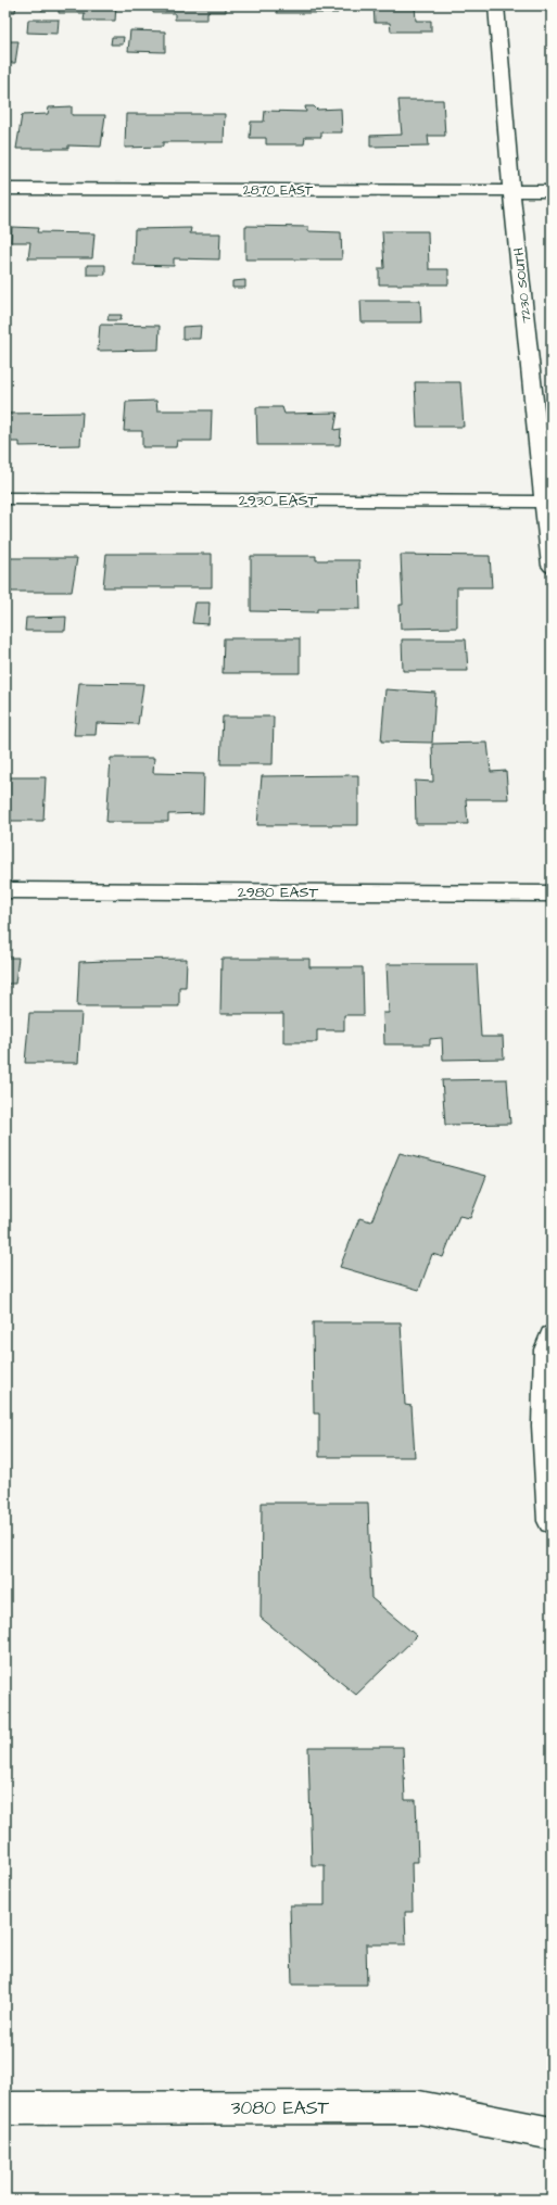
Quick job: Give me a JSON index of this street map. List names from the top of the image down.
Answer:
{
  "streets": {
    "street": [
      "2870 EAST",
      "7230 SOUTH",
      "2930 EAST",
      "2980 EAST",
      "3080 EAST"
    ]
  },
  "crossings": [
    ["2870 EAST", "7230 SOUTH"],
    ["7230 SOUTH", "2930 EAST"]
  ]
}
